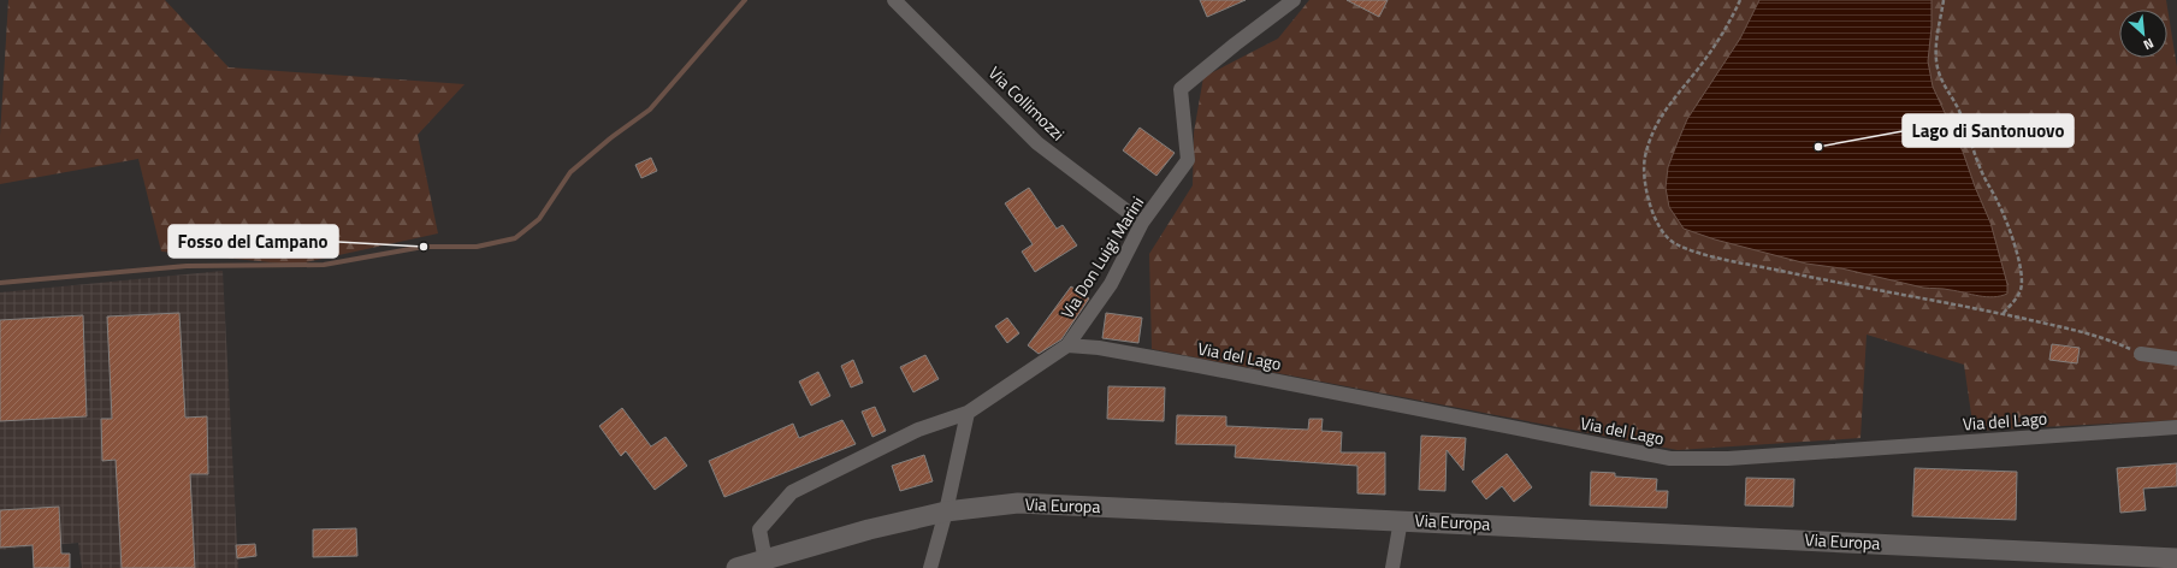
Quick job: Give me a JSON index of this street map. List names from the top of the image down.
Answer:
{
  "streets": {
    "main road": ["Via Europa"],
    "street": ["Via Collimozzi", "Via Don Luigi Marini", "Via del Lago"]
  },
  "crossings": [
    ["Via Collimozzi", "Via Don Luigi Marini"],
    ["Via Don Luigi Marini", "Via del Lago"],
    ["Via Don Luigi Marini", "Via Europa"]
  ],
  "places": ["Lago di Santonuovo", "Fosso del Campano"],
  "north": "bottom right"
}
